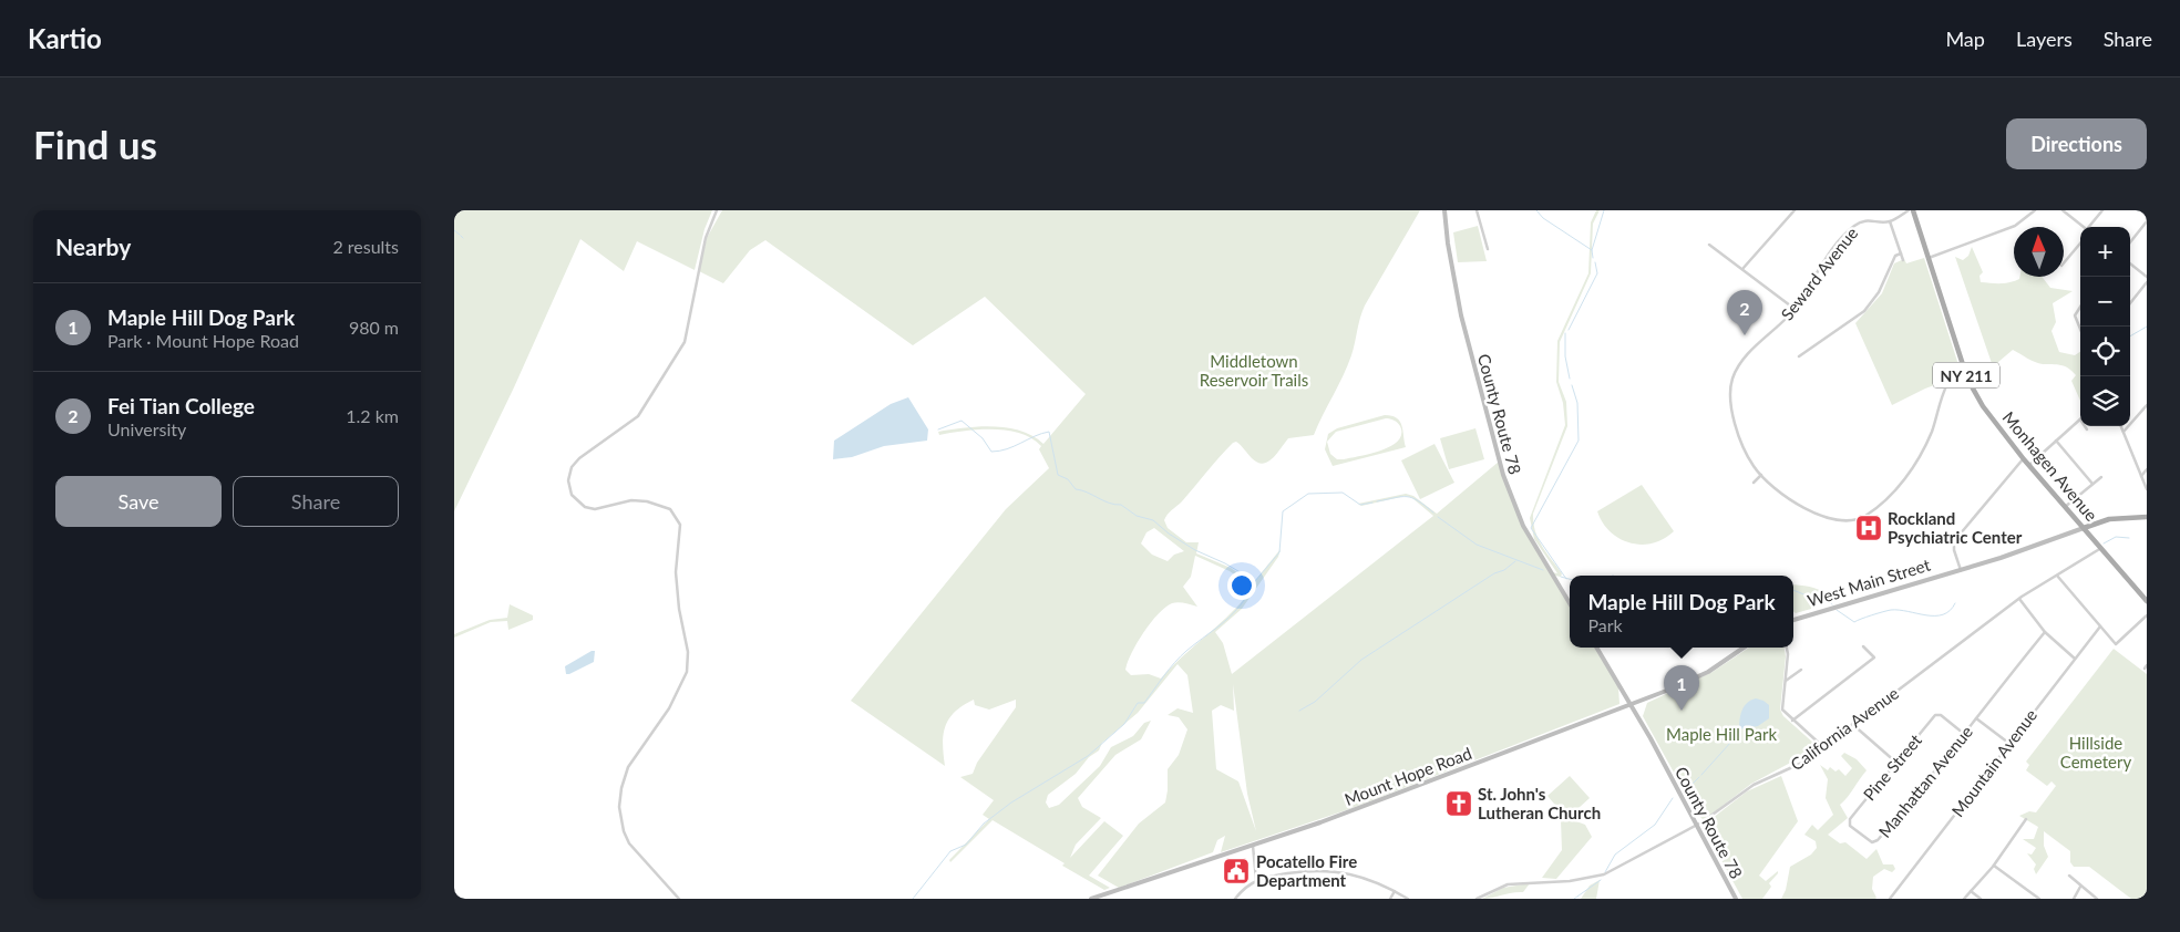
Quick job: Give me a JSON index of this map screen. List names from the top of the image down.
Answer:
{
  "streets": {
    "main road": ["NY 211", "Monhagen Avenue", "West Main Street"],
    "street": [
      "Seward Avenue",
      "County Route 78",
      "California Avenue",
      "Mountain Avenue",
      "Pine Street",
      "Mount Hope Road",
      "Manhattan Avenue"
    ]
  },
  "crossings": [
    ["County Route 78", "California Avenue"],
    ["County Route 78", "Mount Hope Road"],
    ["Monhagen Avenue", "West Main Street"],
    ["Monhagen Avenue", "California Avenue"],
    ["Pine Street", "Manhattan Avenue"]
  ],
  "parks": ["Middletown Reservoir Trails", "Maple Hill Park", "Hillside Cemetery"],
  "places": {
    "hospital": ["Rockland Psychiatric Center"],
    "church": ["St. John's Lutheran Church"],
    "public building": ["Pocatello Fire Department"]
  },
  "north": "top",
  "page": {
    "header": "Kartio",
    "nav": ["Map", "Layers", "Share"],
    "buttons": [
      "Directions",
      ["Save", "Share"]
    ],
    "title": "Find us",
    "heading": ["Nearby", "2 results"],
    "map_buttons": ["+", "−"],
    "list": [
      {
        "mark": "1",
        "name": "Maple Hill Dog Park",
        "note": "Park · Mount Hope Road",
        "value": "980 m"
      },
      {
        "mark": "2",
        "name": "Fei Tian College",
        "note": "University",
        "value": "1.2 km"
      }
    ],
    "pins": ["2", "1"],
    "popup": ["Maple Hill Dog Park", "Park"]
  }
}
